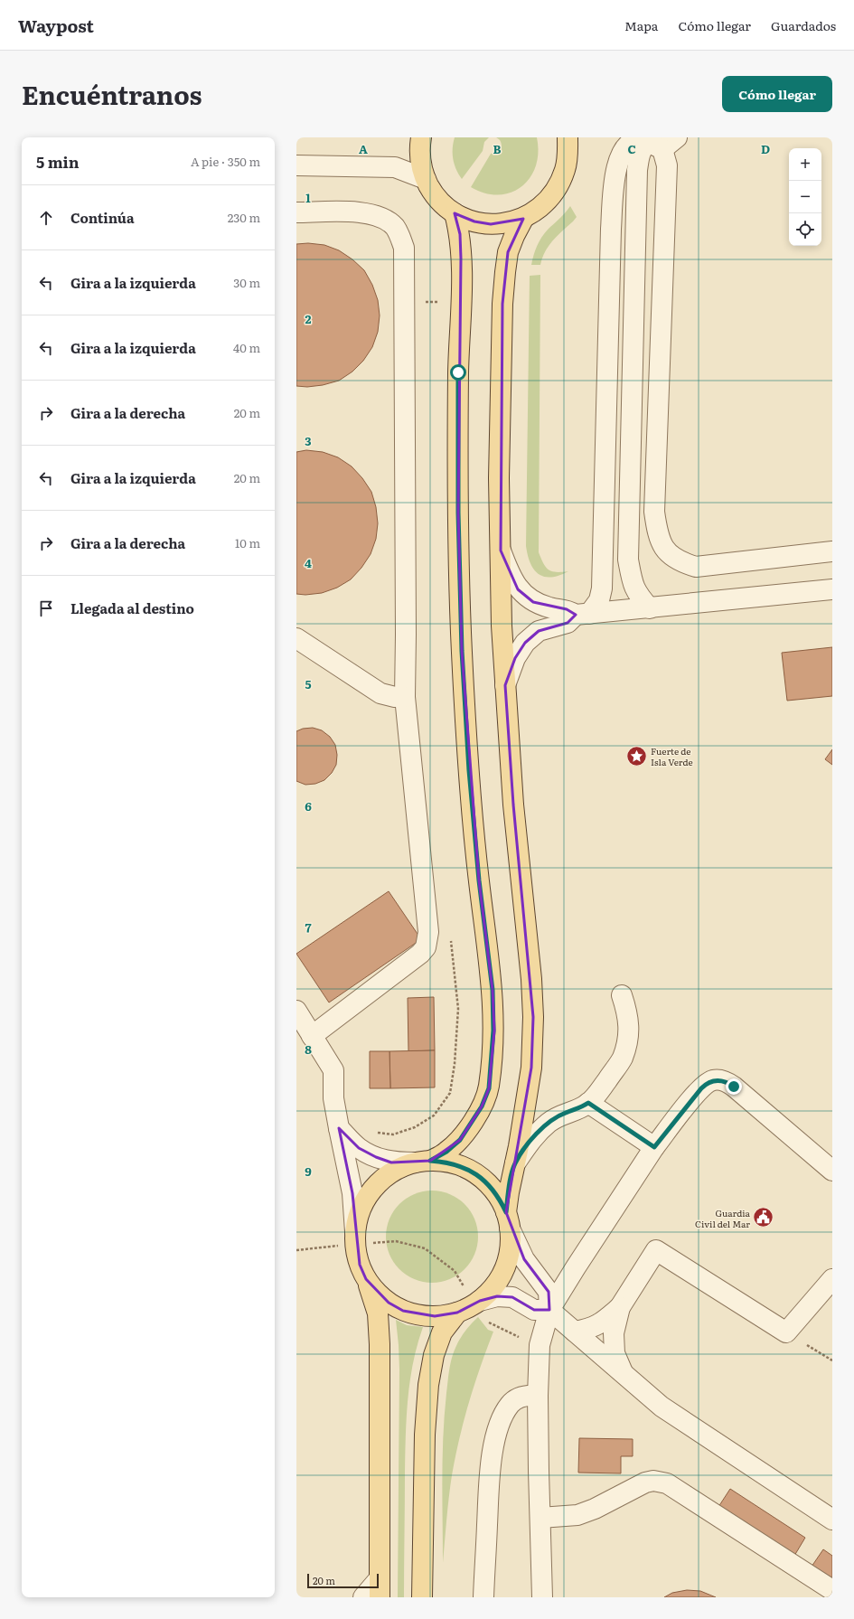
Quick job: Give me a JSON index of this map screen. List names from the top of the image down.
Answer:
{
  "places": {
    "place": ["Fuerte de Isla Verde"],
    "public building": ["Guardia Civil del Mar"]
  },
  "scale_bar": "20 m",
  "page": {
    "header": "Waypost",
    "nav": ["Mapa", "Cómo llegar", "Guardados"],
    "title": "Encuéntranos",
    "buttons": "Cómo llegar",
    "heading": ["5 min", "A pie · 350 m"],
    "map_buttons": ["+", "−"],
    "list": [
      ["Continúa", "230 m"],
      ["Gira a la izquierda", "30 m"],
      ["Gira a la izquierda", "40 m"],
      ["Gira a la derecha", "20 m"],
      ["Gira a la izquierda", "20 m"],
      ["Gira a la derecha", "10 m"],
      "Llegada al destino"
    ],
    "scale": "20 m"
  },
  "grid": {
    "columns": [
      "A",
      "B",
      "C",
      "D"
    ],
    "rows": [
      "1",
      "2",
      "3",
      "4",
      "5",
      "6",
      "7",
      "8",
      "9"
    ]
  }
}
